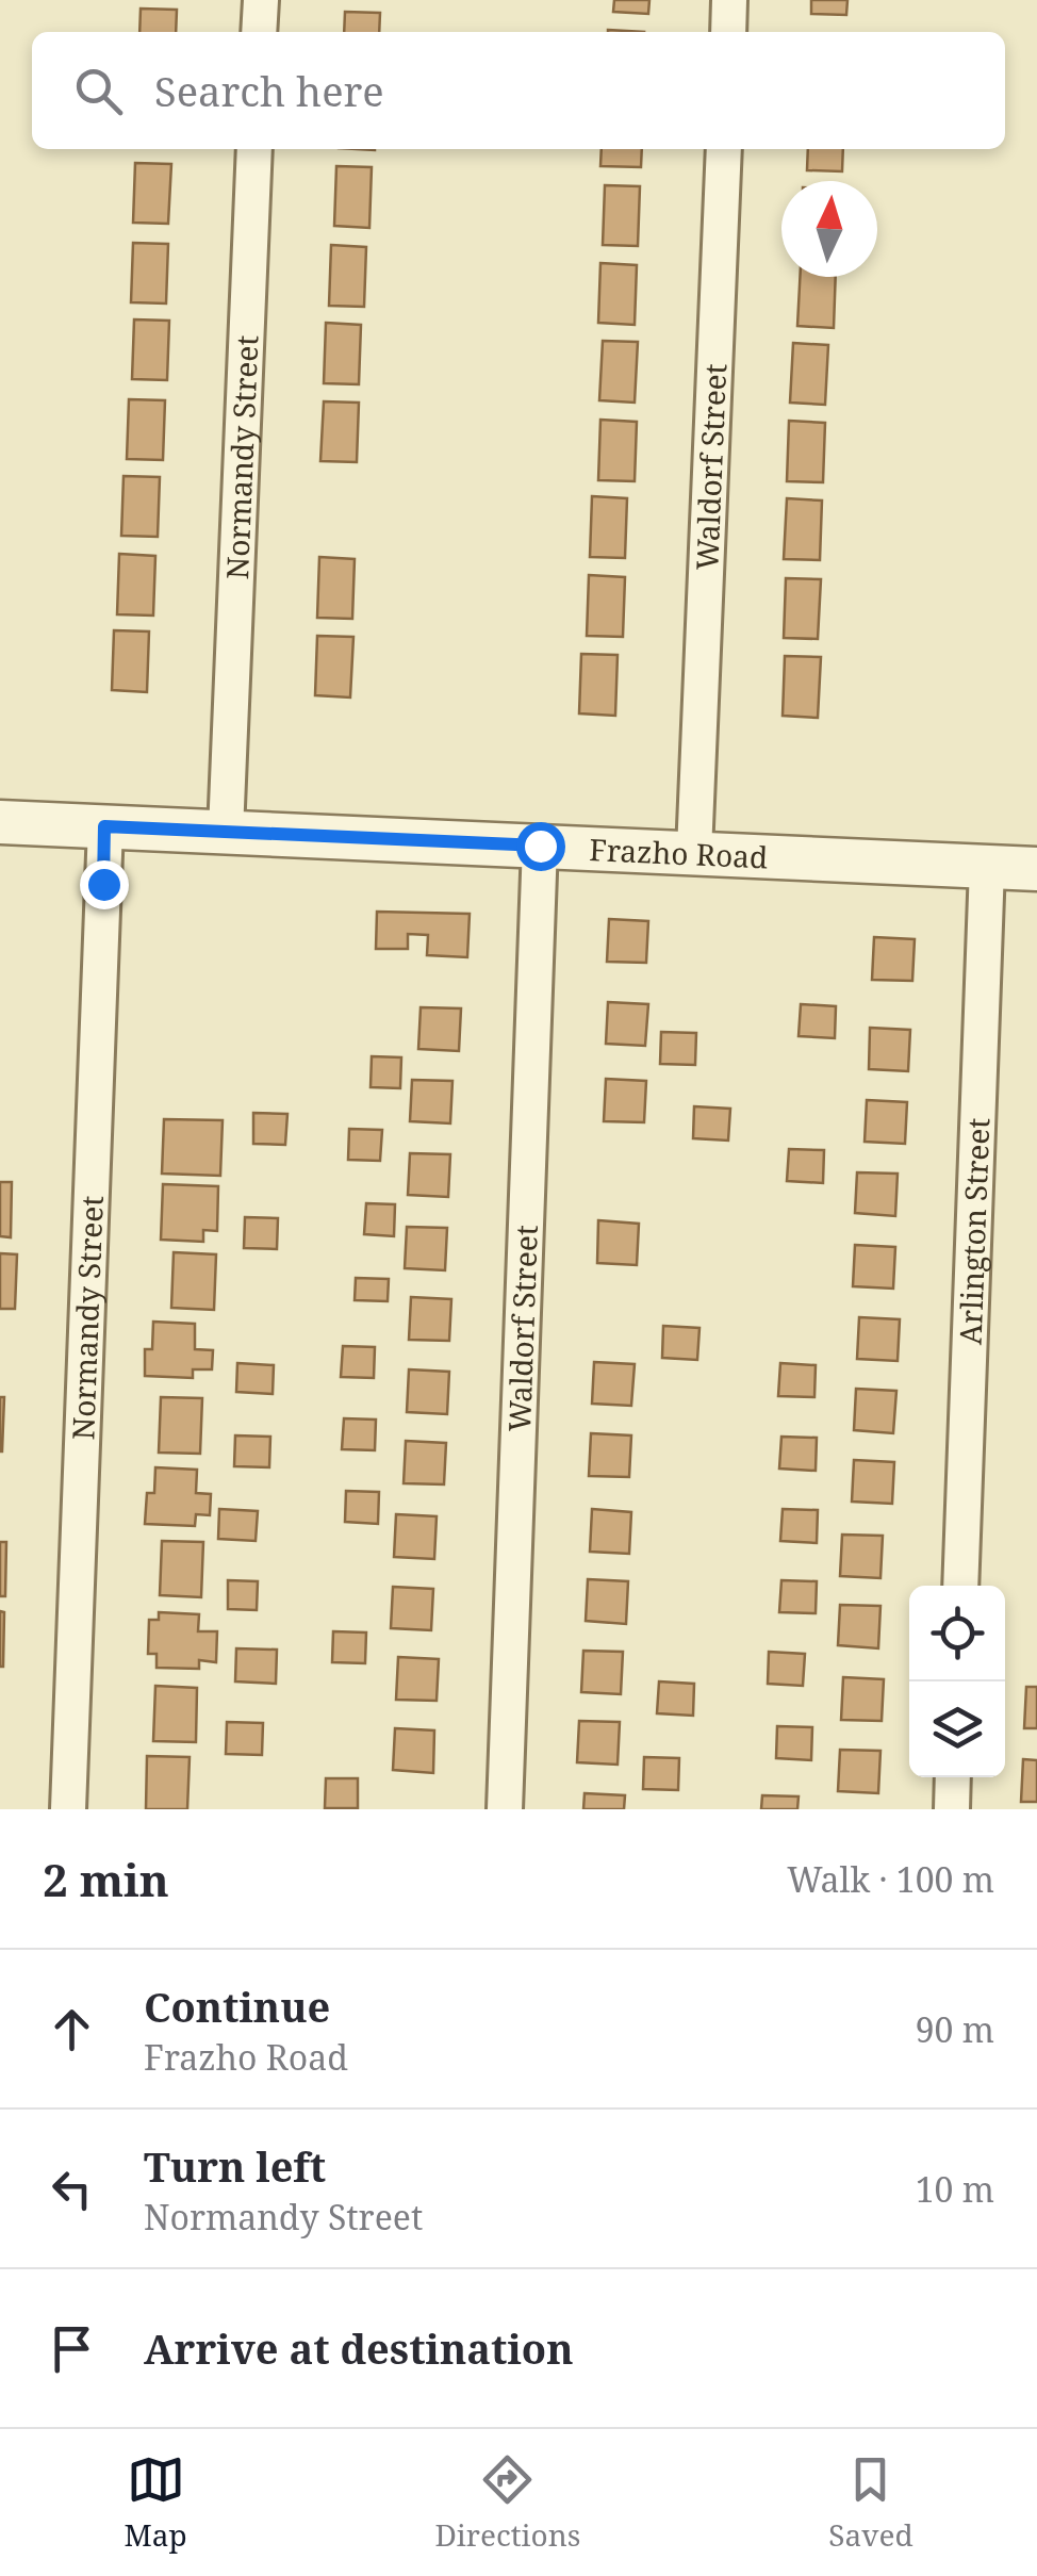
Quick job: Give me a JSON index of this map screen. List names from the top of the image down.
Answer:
{
  "streets": {
    "street": [
      "Normandy Street",
      "Waldorf Street",
      "Frazho Road",
      "Arlington Street"
    ]
  },
  "crossings": [
    ["Normandy Street", "Frazho Road"],
    ["Waldorf Street", "Frazho Road"],
    ["Frazho Road", "Arlington Street"]
  ],
  "north": "top",
  "page": {
    "search": "Search here",
    "heading": ["2 min", "Walk · 100 m"],
    "list": [
      ["Continue", "Frazho Road", "90 m"],
      ["Turn left", "Normandy Street", "10 m"],
      "Arrive at destination"
    ],
    "nav": ["Map", "Directions", "Saved"]
  }
}
